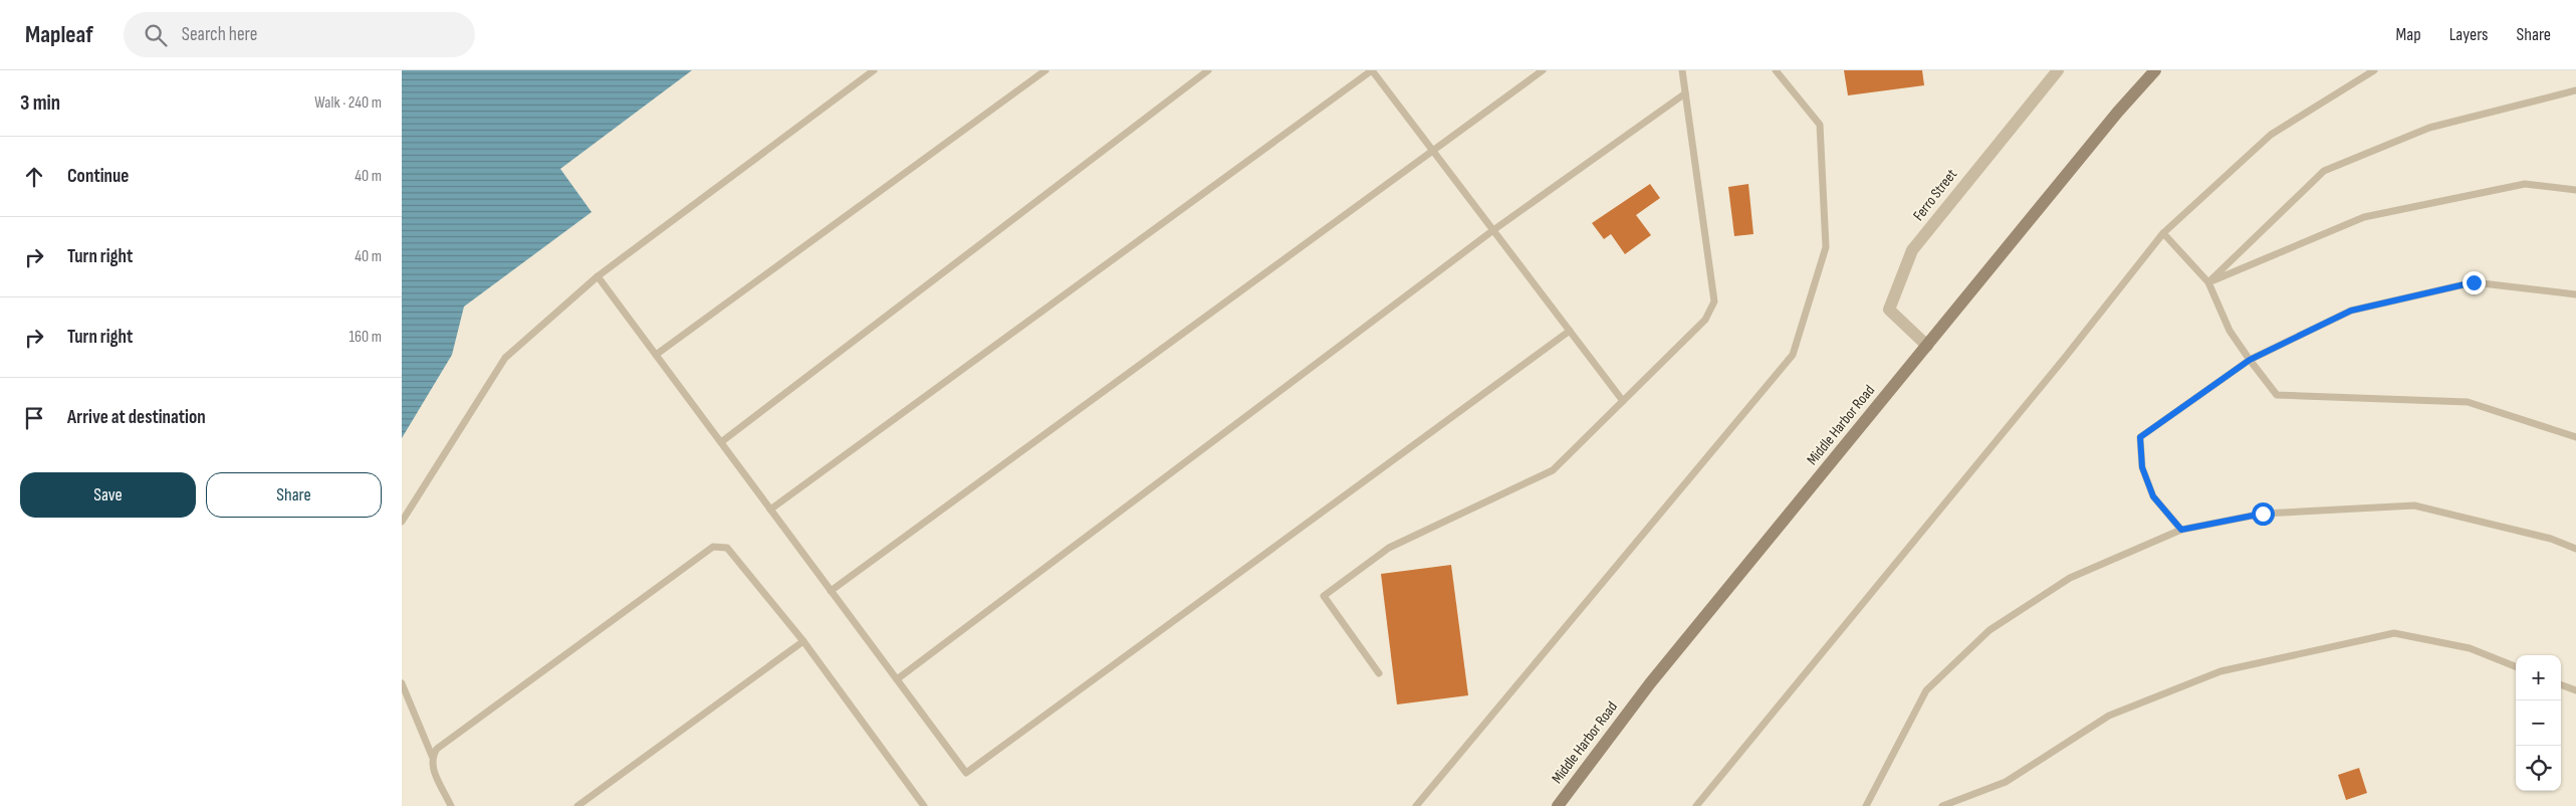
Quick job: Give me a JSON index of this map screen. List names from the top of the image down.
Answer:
{
  "streets": {
    "main road": ["Middle Harbor Road"],
    "street": ["Ferro Street"]
  },
  "crossings": [
    ["Ferro Street", "Middle Harbor Road"]
  ],
  "page": {
    "header": "Mapleaf",
    "search": "Search here",
    "nav": ["Map", "Layers", "Share"],
    "heading": ["3 min", "Walk · 240 m"],
    "list": [
      ["Continue", "40 m"],
      ["Turn right", "40 m"],
      ["Turn right", "160 m"],
      "Arrive at destination"
    ],
    "buttons": ["Save", "Share"],
    "map_buttons": ["+", "−"]
  }
}
